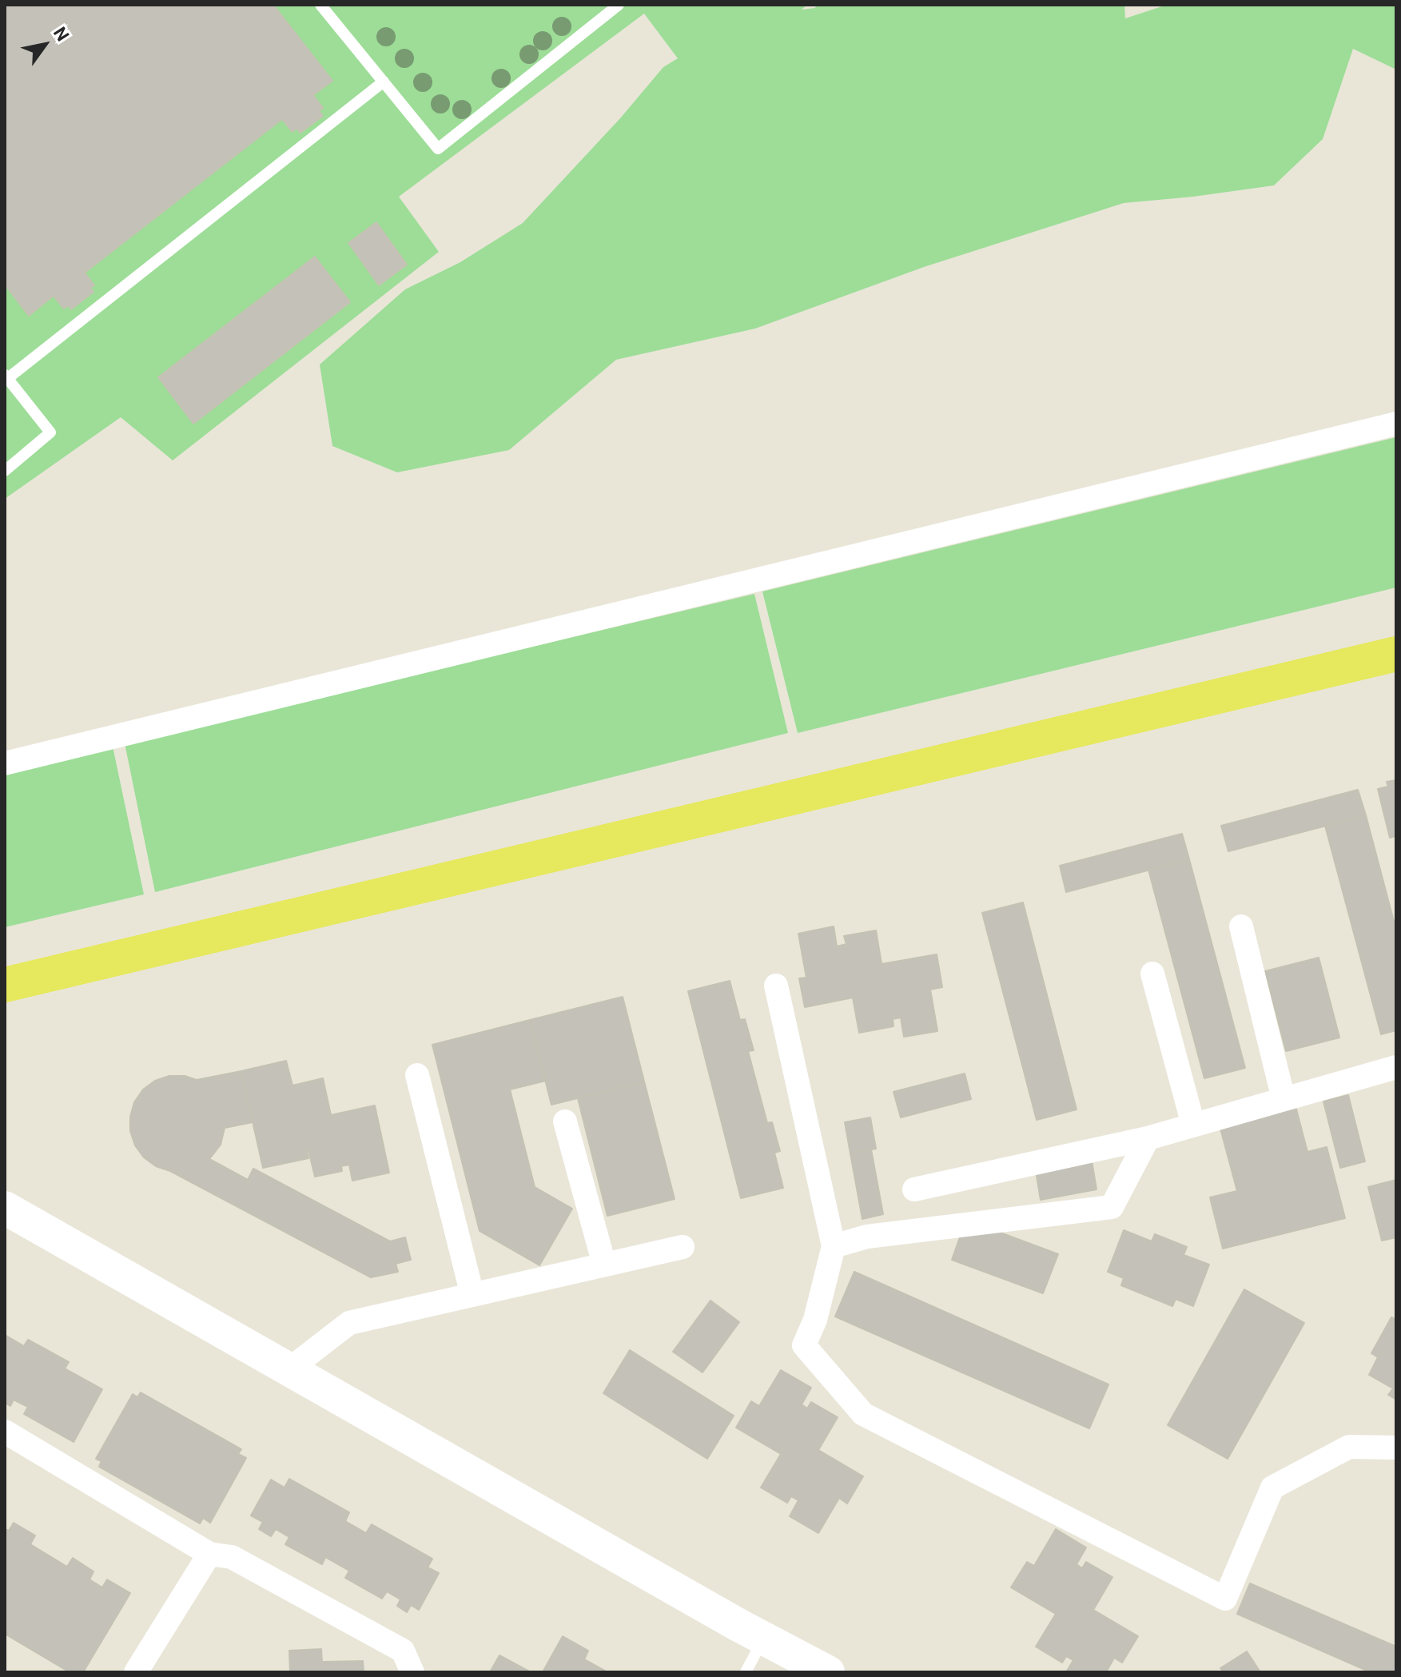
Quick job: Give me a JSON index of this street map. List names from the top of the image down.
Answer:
{
  "north": "top right"
}
